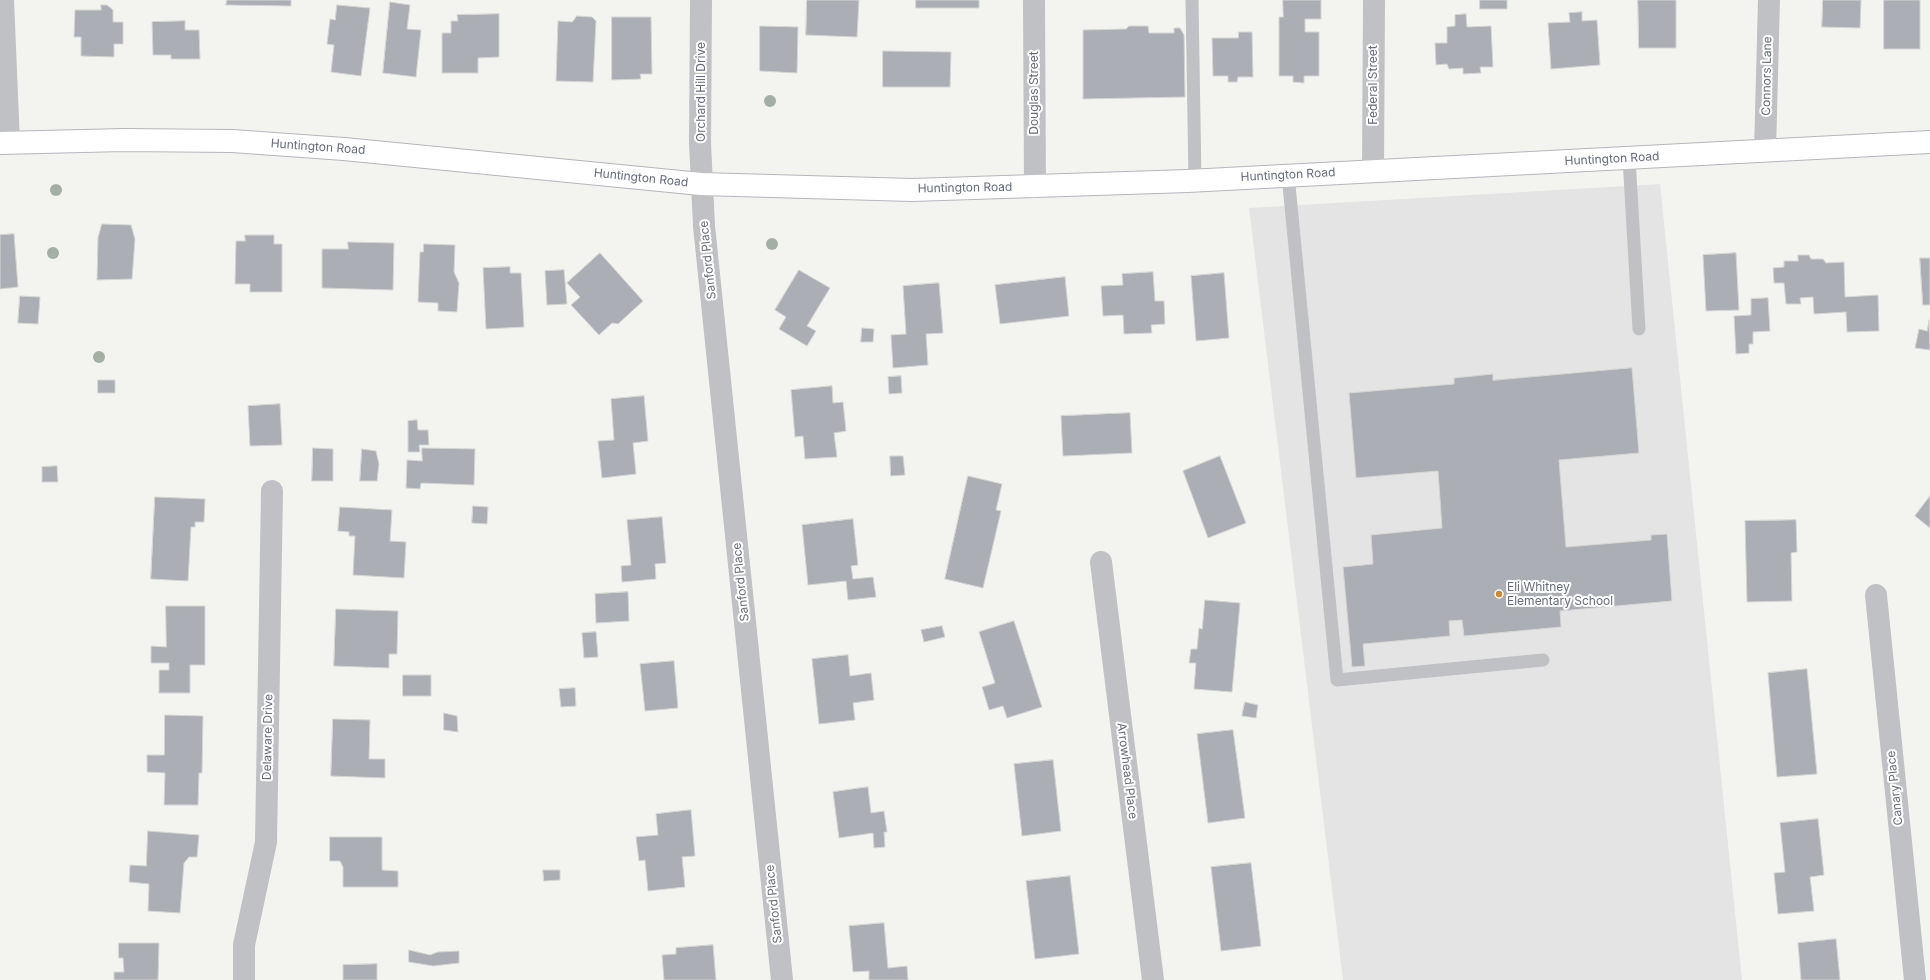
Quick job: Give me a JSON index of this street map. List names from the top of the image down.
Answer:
{
  "streets": {
    "main road": ["Huntington Road"],
    "street": [
      "Connors Lane",
      "Federal Street",
      "Orchard Hill Drive",
      "Douglas Street",
      "Sanford Place",
      "Delaware Drive",
      "Arrowhead Place",
      "Canary Place"
    ]
  },
  "crossings": [
    ["Connors Lane", "Huntington Road"],
    ["Federal Street", "Huntington Road"],
    ["Orchard Hill Drive", "Huntington Road"],
    ["Orchard Hill Drive", "Sanford Place"],
    ["Douglas Street", "Huntington Road"],
    ["Huntington Road", "Sanford Place"]
  ],
  "places": ["Eli Whitney Elementary School"]
}
